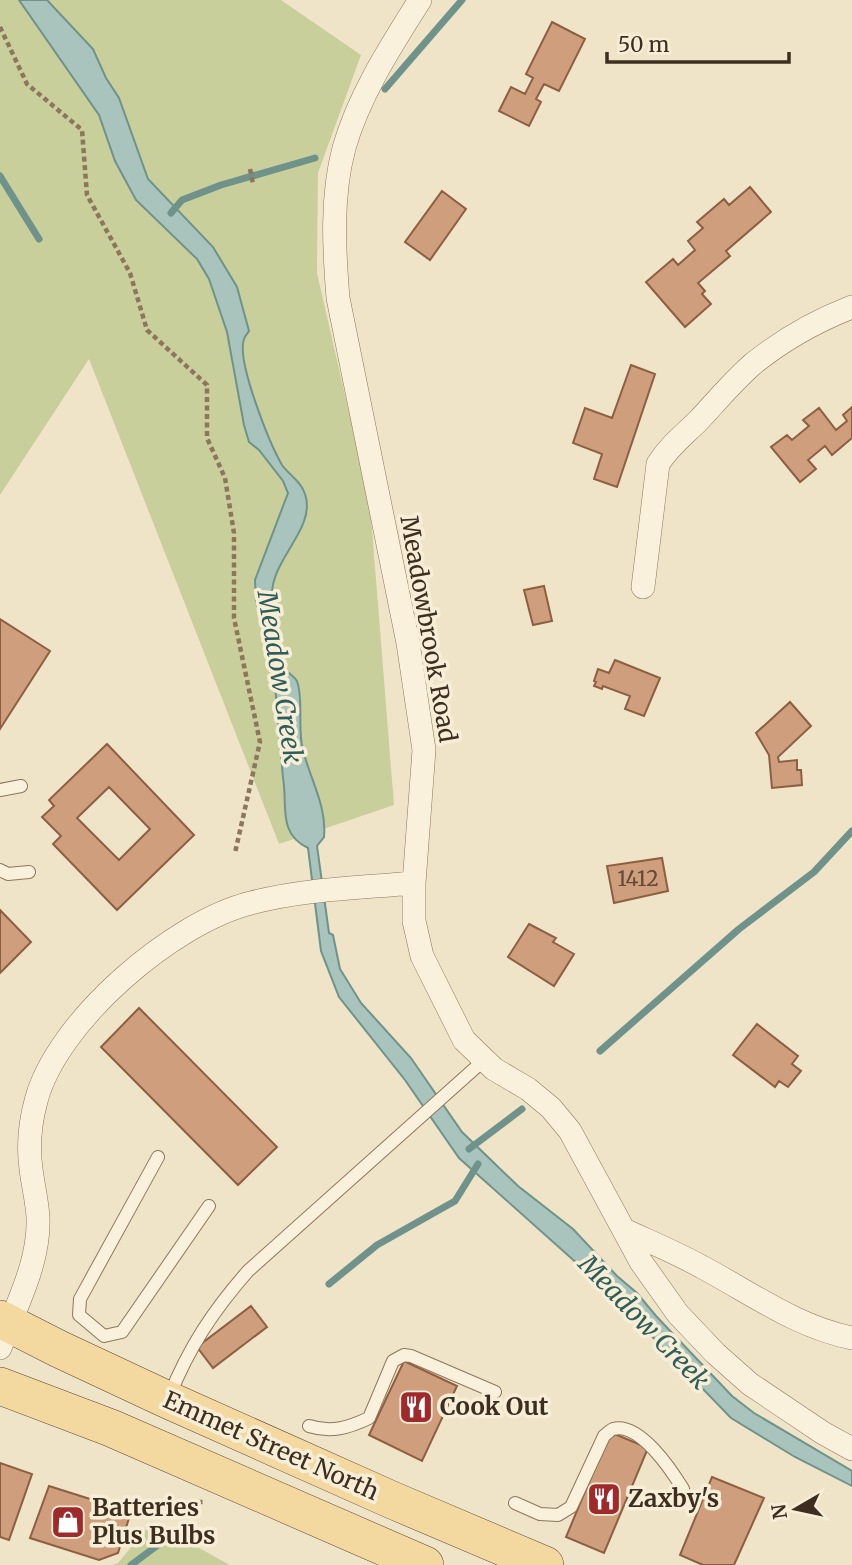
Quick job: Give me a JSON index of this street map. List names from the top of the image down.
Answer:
{
  "streets": {
    "main road": ["Emmet Street North"],
    "street": ["Meadowbrook Road"]
  },
  "water": ["Meadow Creek"],
  "places": {
    "restaurant": ["Cook Out", "Zaxby's"],
    "shop": ["Batteries Plus Bulbs"]
  },
  "house_numbers": ["1412"],
  "scale_bar": "50 m",
  "north": "left"
}
